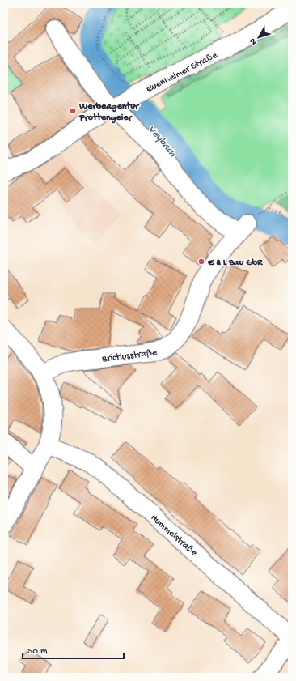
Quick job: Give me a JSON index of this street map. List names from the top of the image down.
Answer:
{
  "streets": {
    "street": ["Euenheimer Straße", "Brictiusstraße", "Hummelstraße"]
  },
  "water": ["Veybach"],
  "places": ["Werbeagentur Prottengeier", "E & L Bau GbR"],
  "scale_bar": "50 m",
  "north": "bottom left"
}
